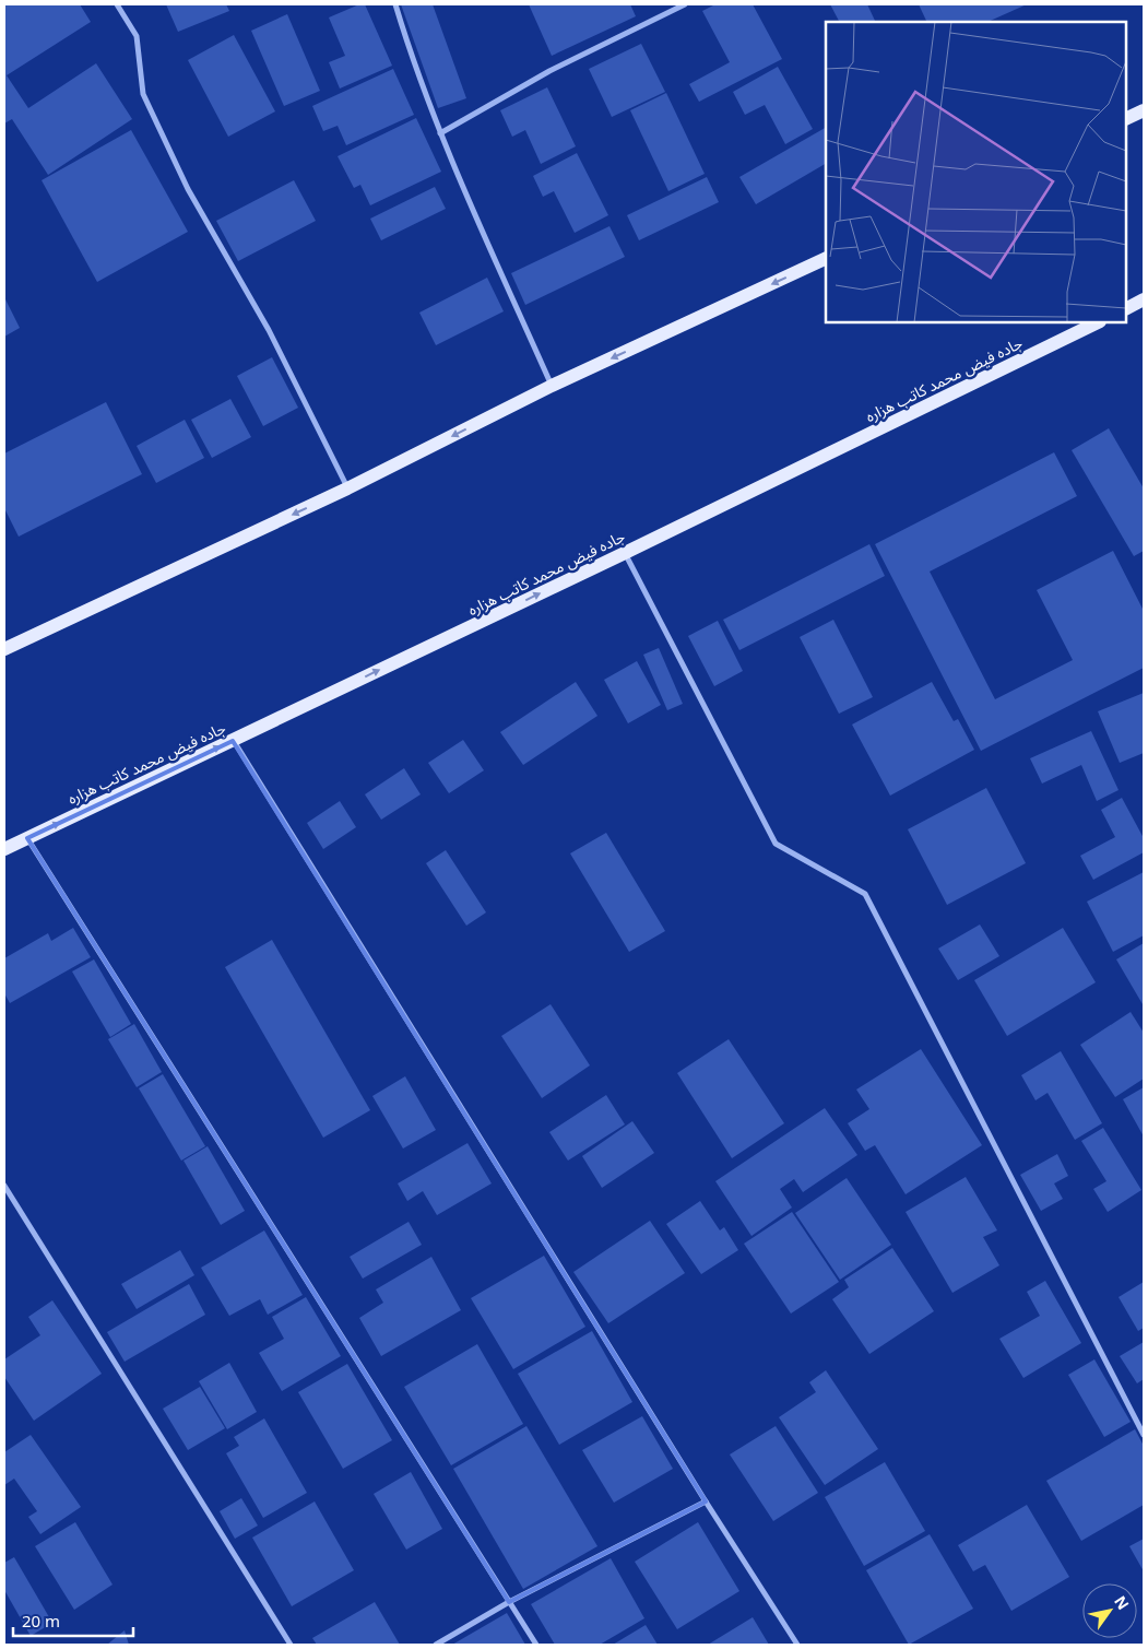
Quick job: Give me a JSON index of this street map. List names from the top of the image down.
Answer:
{
  "streets": {
    "main road": ["جاده فیض محمد کاتب هزاره"]
  },
  "one_way": ["جاده فیض محمد کاتب هزاره"],
  "scale_bar": "20 m",
  "north": "top right"
}
